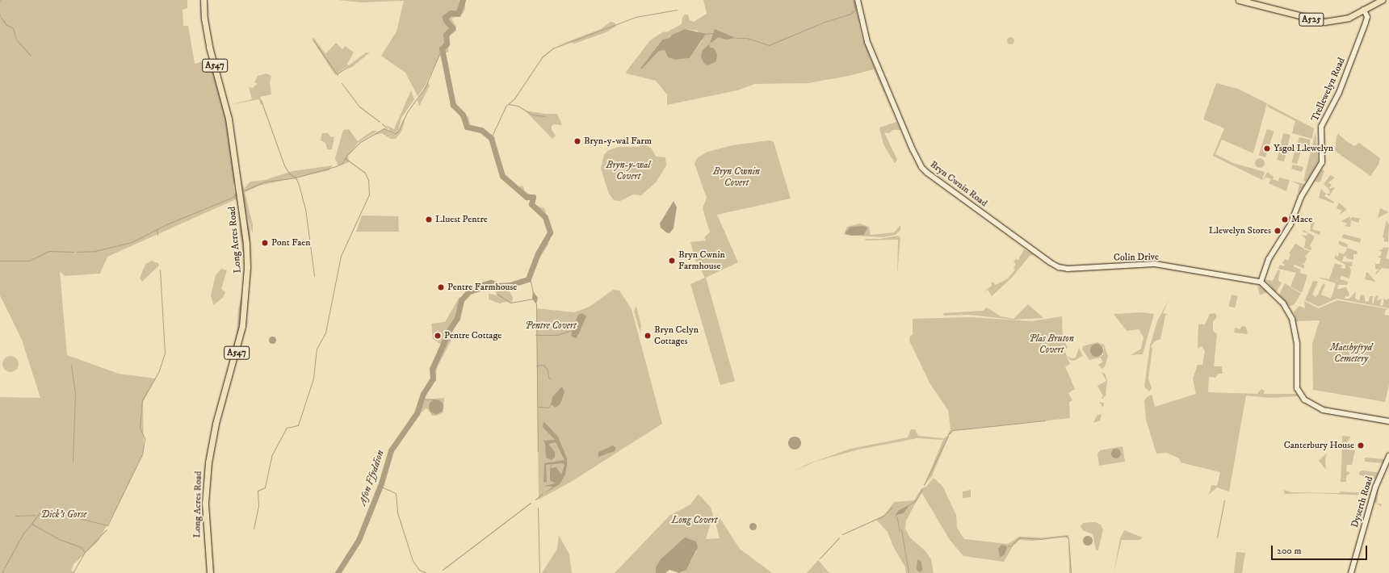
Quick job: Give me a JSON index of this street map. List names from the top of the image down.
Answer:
{
  "streets": {
    "main road": ["A525", "A547", "Long Acres Road"],
    "street": [
      "Trellewelyn Road",
      "Bryn Cwnin Road",
      "Colin Drive",
      "Dyserth Road"
    ]
  },
  "crossings": [
    ["A525", "Trellewelyn Road"],
    ["Trellewelyn Road", "Colin Drive"],
    ["Bryn Cwnin Road", "Colin Drive"]
  ],
  "water": ["Afon Ffyddion"],
  "parks": [
    "Bryn-y-wal Covert",
    "Bryn Cwnin Covert",
    "Pentre Covert",
    "Plas Bruton Covert",
    "Maeshyfryd Cemetery",
    "Dick's Gorse",
    "Long Covert"
  ],
  "places": [
    "Bryn-y-wal Farm",
    "Ysgol Llewelyn",
    "Lluest Pentre",
    "Mace",
    "Llewelyn Stores",
    "Pont Faen",
    "Bryn Cwnin Farmhouse",
    "Pentre Farmhouse",
    "Pentre Cottage",
    "Bryn Celyn Cottages",
    "Canterbury House"
  ],
  "scale_bar": "200 m"
}
